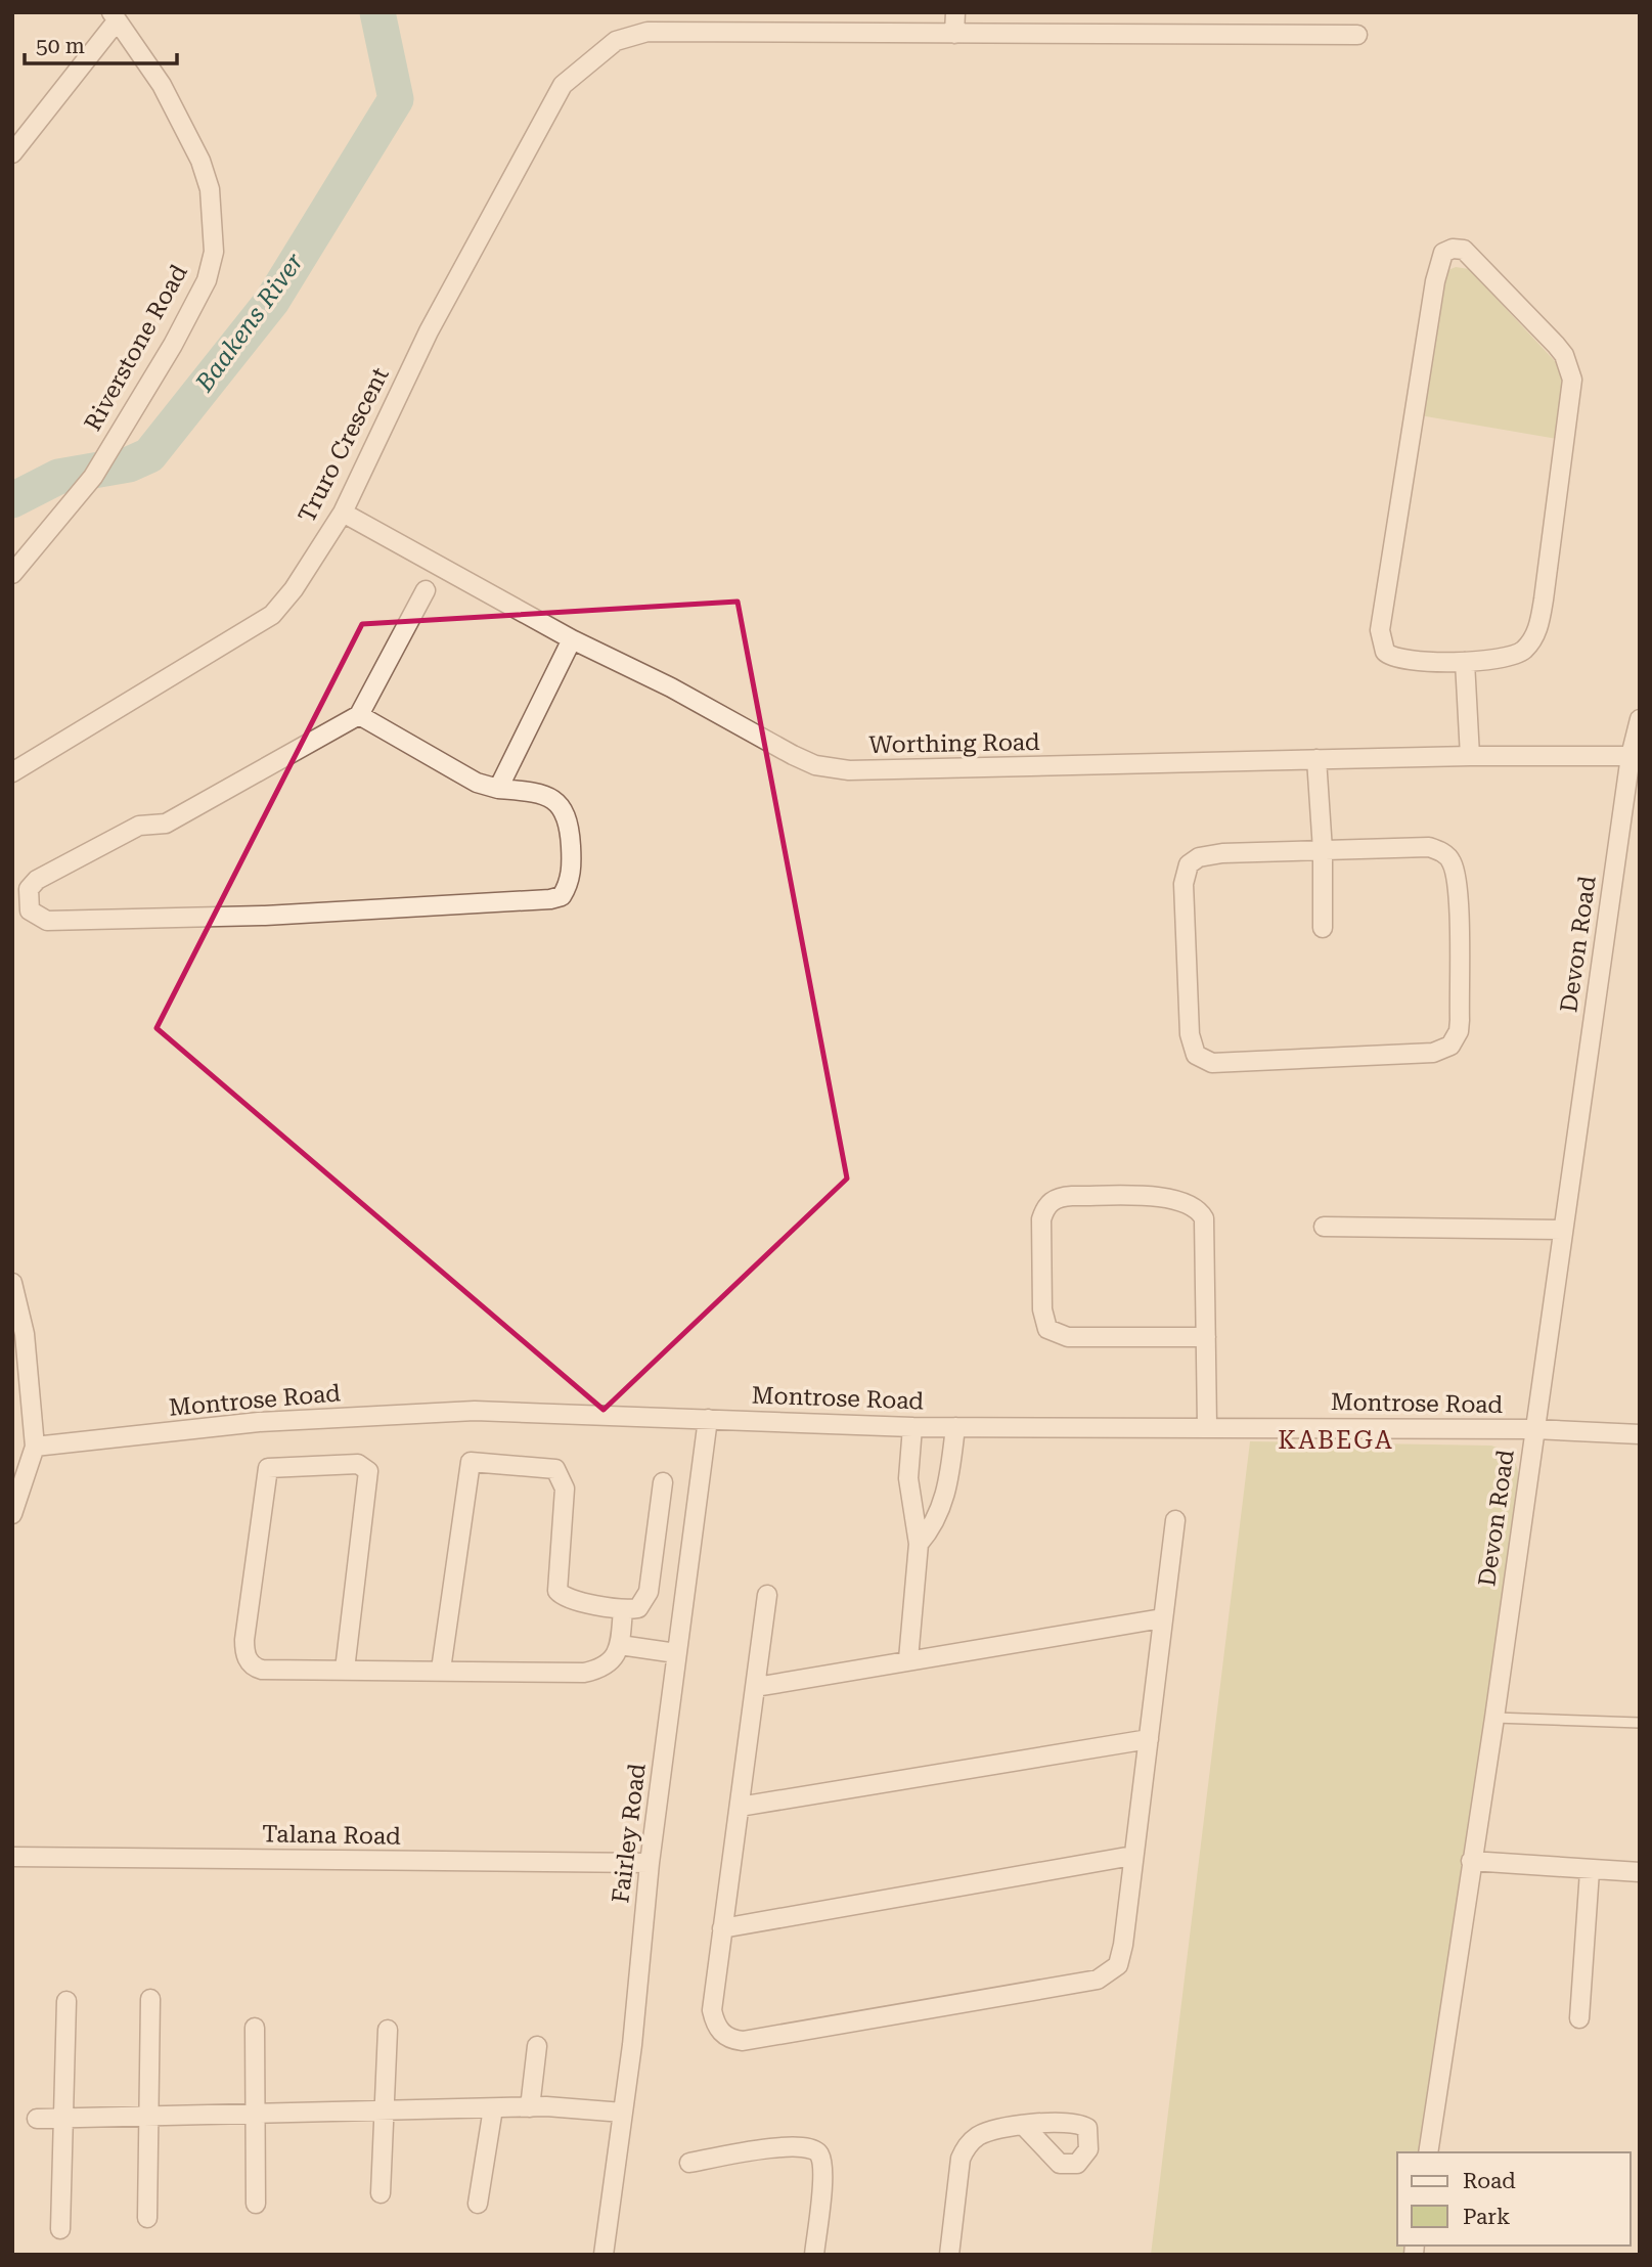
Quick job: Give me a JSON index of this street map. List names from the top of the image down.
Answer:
{
  "streets": {
    "street": [
      "Riverstone Road",
      "Truro Crescent",
      "Worthing Road",
      "Devon Road",
      "Montrose Road",
      "Fairley Road",
      "Talana Road"
    ]
  },
  "crossings": [
    ["Truro Crescent", "Worthing Road"],
    ["Worthing Road", "Devon Road"],
    ["Devon Road", "Montrose Road"],
    ["Montrose Road", "Fairley Road"],
    ["Fairley Road", "Talana Road"]
  ],
  "districts": ["KABEGA"],
  "water": ["Baakens River"],
  "legend": ["Road", "Park"],
  "scale_bar": "50 m"
}
